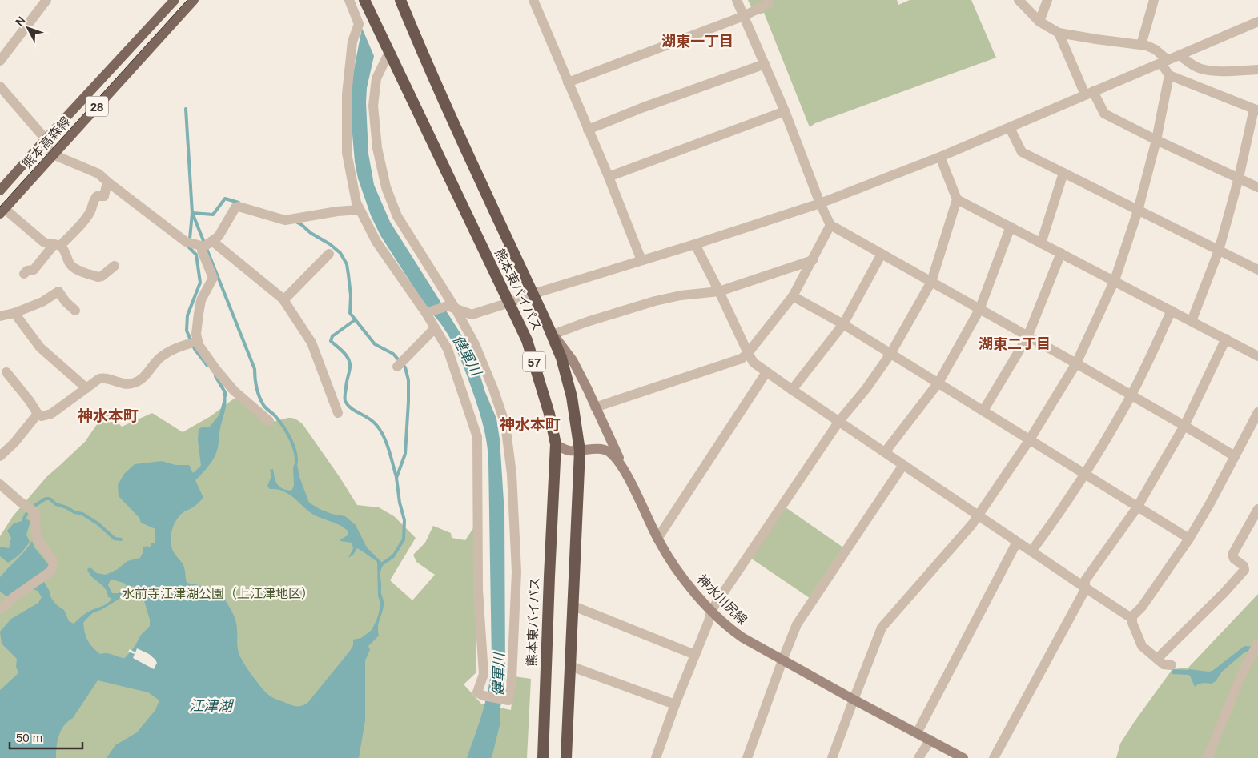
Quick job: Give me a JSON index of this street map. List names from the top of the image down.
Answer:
{
  "streets": {
    "highway": ["熊本東バイパス", "57"],
    "main road": ["28", "熊本高森線", "神水川尻線"]
  },
  "crossings": [
    ["熊本東バイパス", "神水川尻線"]
  ],
  "districts": [
    "湖東一丁目",
    "湖東二丁目",
    "神水本町",
    "神水本町"
  ],
  "water": ["健軍川", "江津湖"],
  "parks": ["水前寺江津湖公園（上江津地区）"],
  "scale_bar": "50 m",
  "north": "top left"
}
